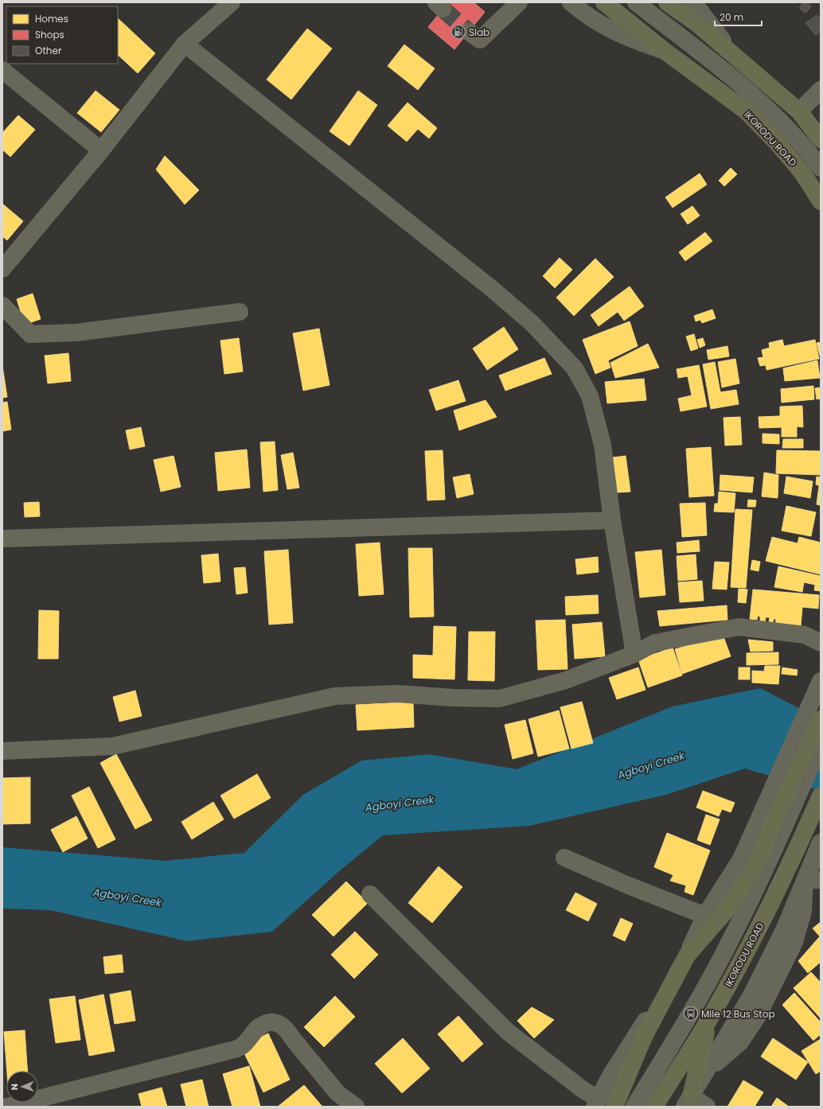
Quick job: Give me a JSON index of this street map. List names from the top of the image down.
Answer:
{
  "streets": {
    "highway": ["IKORODU ROAD"]
  },
  "water": ["Agboyi Creek"],
  "places": {
    "fuel station": ["Slab"],
    "bus stop": ["Mile 12 Bus Stop"]
  },
  "legend": ["Homes", "Shops", "Other"],
  "scale_bar": "20 m",
  "north": "left"
}
